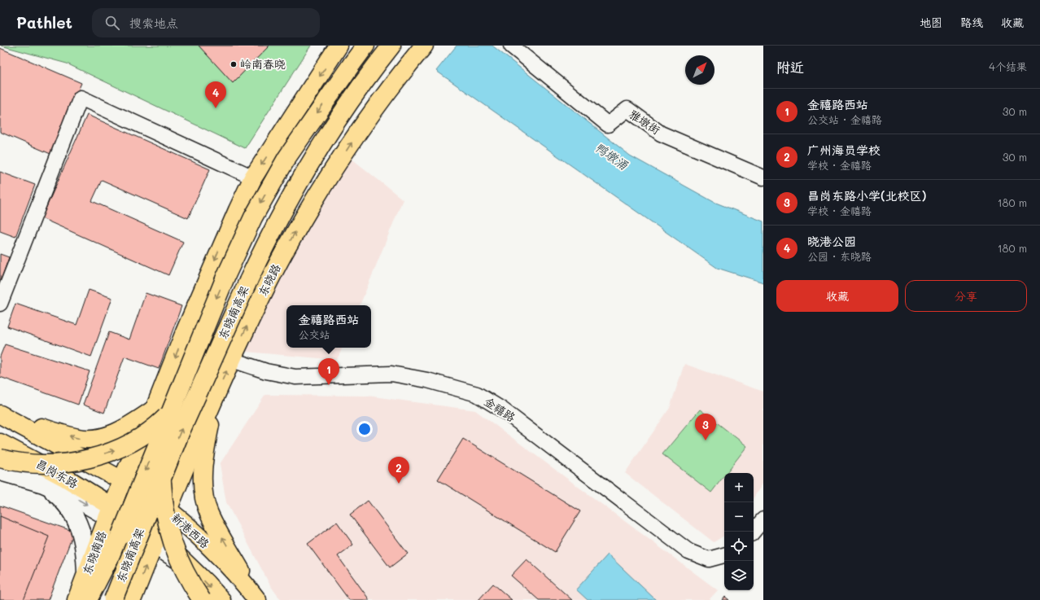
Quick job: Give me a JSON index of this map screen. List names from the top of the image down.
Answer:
{
  "streets": {
    "main road": [
      "东晓路",
      "东晓南高架",
      "昌岗东路",
      "新港西路",
      "东晓南路"
    ],
    "street": ["雅墩街", "金禧路"]
  },
  "crossings": [
    ["东晓路", "金禧路"],
    ["东晓路", "新港西路"],
    ["昌岗东路", "东晓南路"]
  ],
  "water": ["鸭墩涌"],
  "places": ["岭南春晓"],
  "north": "top right",
  "page": {
    "header": "Pathlet",
    "search": "搜索地点",
    "nav": ["地图", "路线", "收藏"],
    "heading": ["附近", "4个结果"],
    "pins": [
      "4",
      "1",
      "3",
      "2"
    ],
    "list": [
      {
        "mark": "1",
        "name": "金禧路西站",
        "note": "公交站 · 金禧路",
        "value": "30 m"
      },
      {
        "mark": "2",
        "name": "广州海员学校",
        "note": "学校 · 金禧路",
        "value": "30 m"
      },
      {
        "mark": "3",
        "name": "昌岗东路小学(北校区)",
        "note": "学校 · 金禧路",
        "value": "180 m"
      },
      {
        "mark": "4",
        "name": "晓港公园",
        "note": "公园 · 东晓路",
        "value": "180 m"
      }
    ],
    "buttons": ["收藏", "分享"],
    "popup": ["金禧路西站", "公交站"],
    "map_buttons": ["+", "−"]
  }
}
